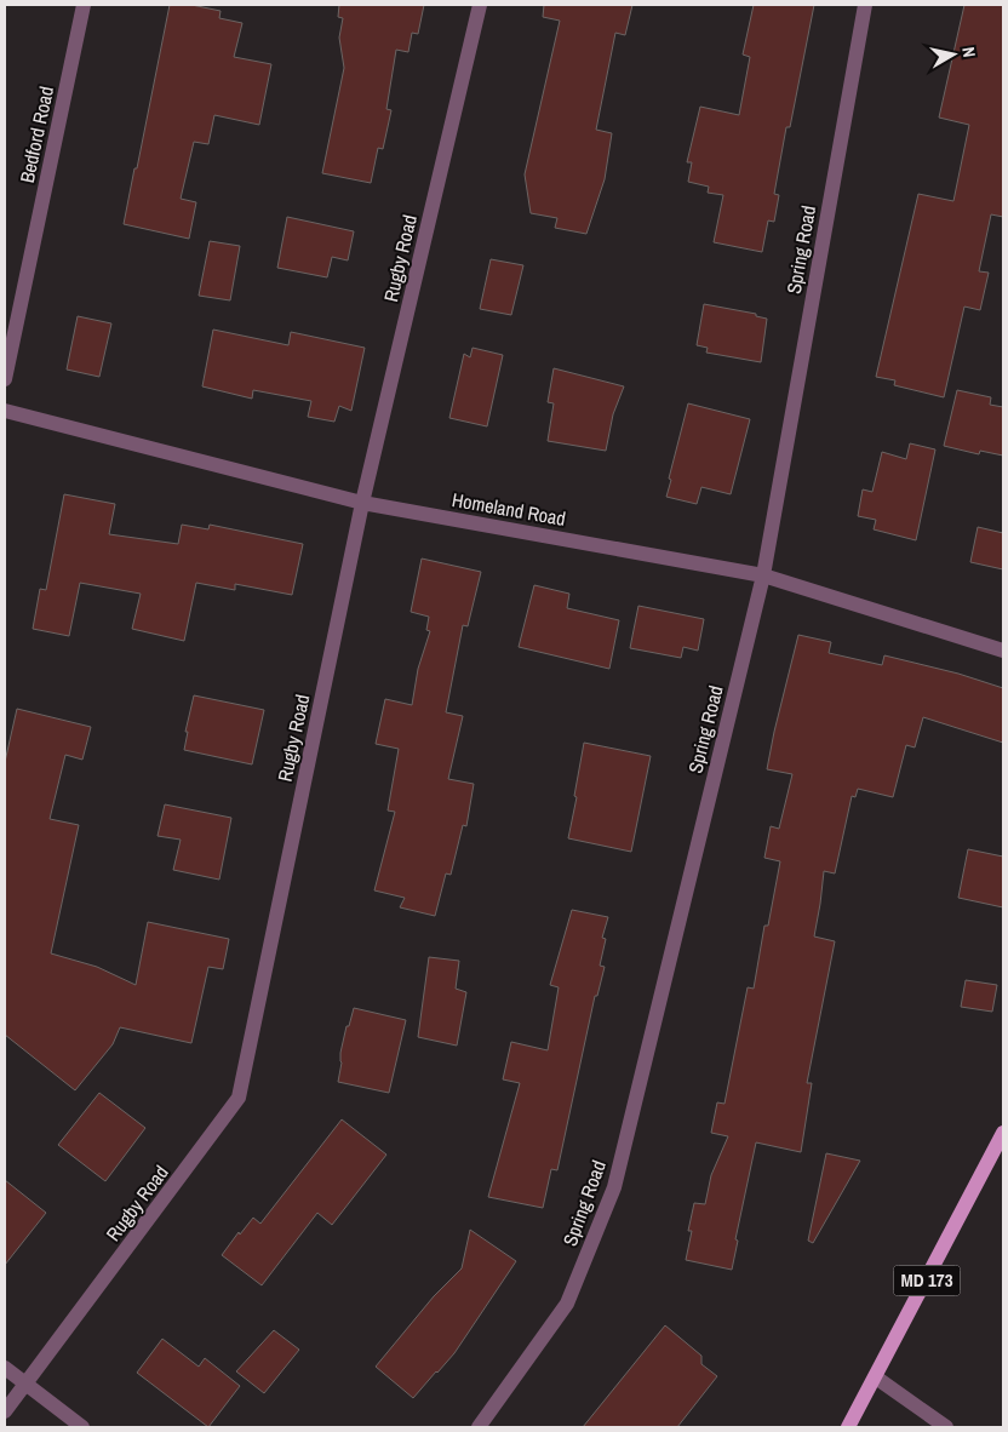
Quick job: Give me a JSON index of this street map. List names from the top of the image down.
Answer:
{
  "streets": {
    "main road": ["MD 173"],
    "street": [
      "Bedford Road",
      "Spring Road",
      "Rugby Road",
      "Homeland Road"
    ]
  },
  "crossings": [
    ["Spring Road", "Homeland Road"],
    ["Rugby Road", "Homeland Road"]
  ],
  "north": "right"
}
